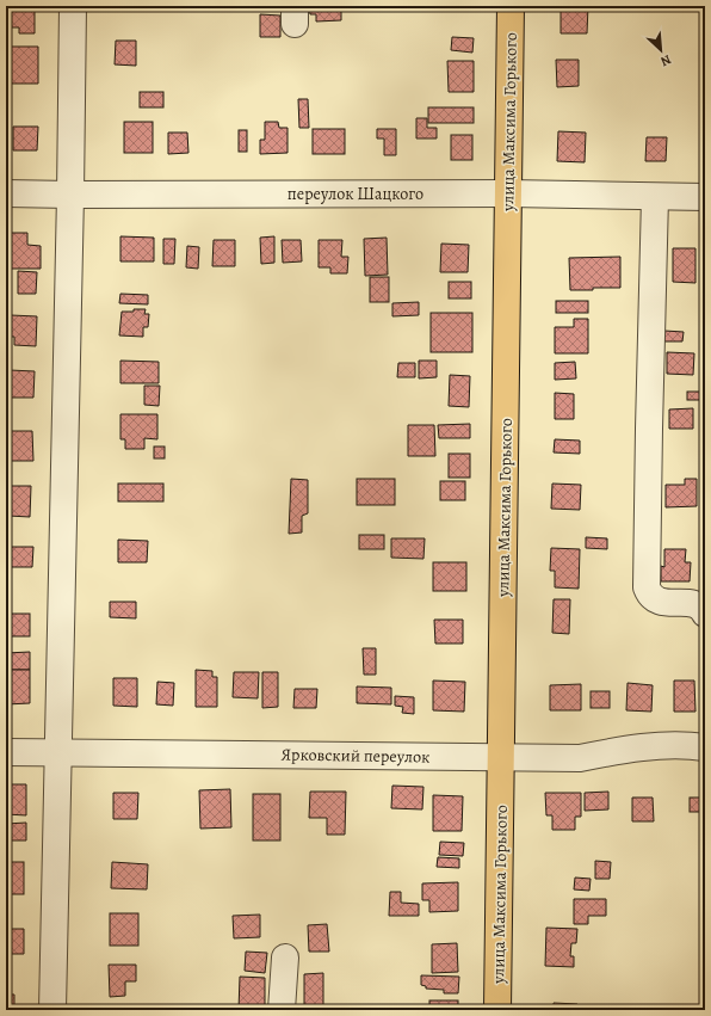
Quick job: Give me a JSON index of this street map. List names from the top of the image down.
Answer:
{
  "streets": {
    "main road": ["улица Максима Горького"],
    "street": ["переулок Шацкого", "Ярковский переулок"]
  },
  "crossings": [
    ["улица Максима Горького", "переулок Шацкого"],
    ["улица Максима Горького", "Ярковский переулок"]
  ],
  "north": "bottom right"
}
